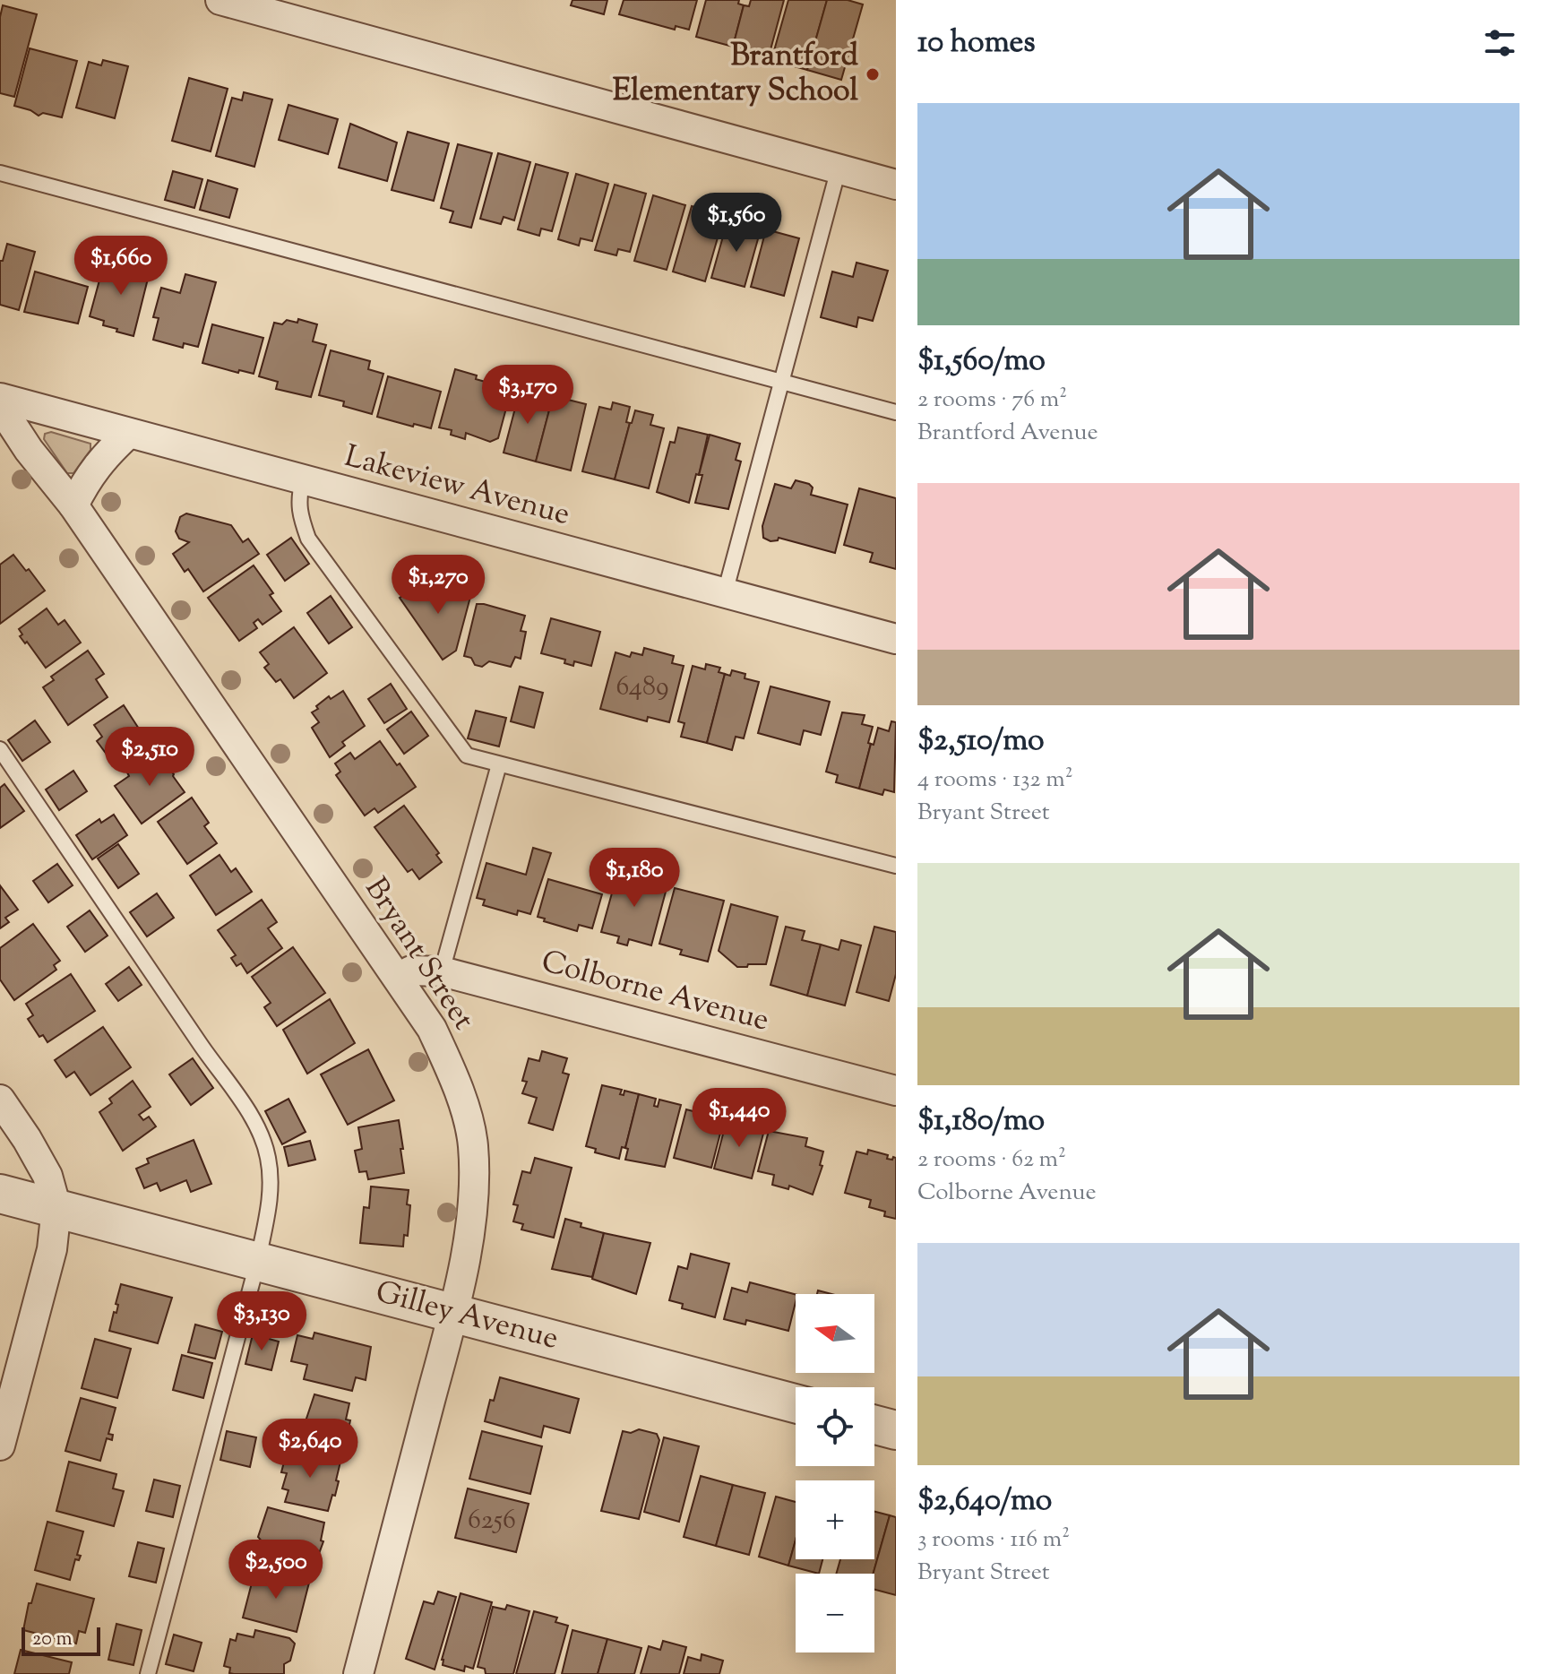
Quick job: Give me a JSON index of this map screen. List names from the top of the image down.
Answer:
{
  "streets": {
    "street": [
      "Lakeview Avenue",
      "Bryant Street",
      "Colborne Avenue",
      "Gilley Avenue"
    ]
  },
  "crossings": [
    ["Bryant Street", "Colborne Avenue"],
    ["Bryant Street", "Gilley Avenue"]
  ],
  "places": ["Brantford Elementary School"],
  "house_numbers": ["6489", "6256"],
  "scale_bar": "20 m",
  "north": "left",
  "page": {
    "heading": "10 homes",
    "list": [
      {
        "name": "$1,560/mo",
        "note": "2 rooms · 76 m² · Brantford Avenue"
      },
      {
        "name": "$2,510/mo",
        "note": "4 rooms · 132 m² · Bryant Street"
      },
      {
        "name": "$1,180/mo",
        "note": "2 rooms · 62 m² · Colborne Avenue"
      },
      {
        "name": "$2,640/mo",
        "note": "3 rooms · 116 m² · Bryant Street"
      }
    ],
    "price": [
      "$1,560",
      "$1,660",
      "$3,170",
      "$1,270",
      "$2,510",
      "$1,180",
      "$1,440",
      "$3,130",
      "$2,640",
      "$2,500"
    ],
    "map_buttons": ["+", "−"],
    "scale": "20 m"
  }
}
